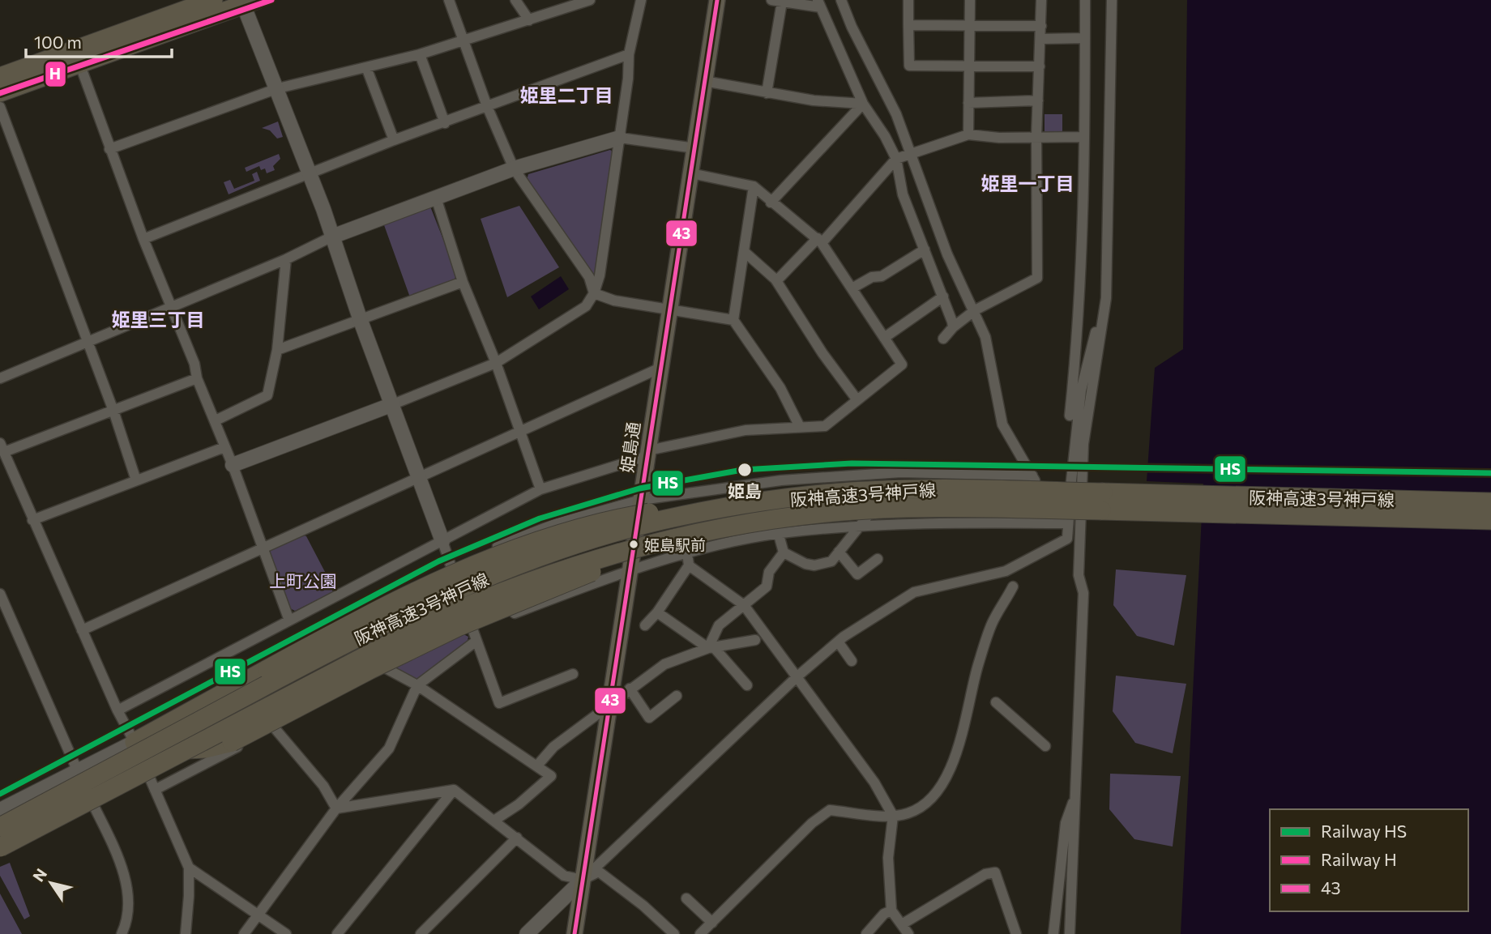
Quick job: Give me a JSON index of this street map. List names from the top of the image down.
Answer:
{
  "streets": {
    "highway": ["阪神高速3号神戸線"],
    "main road": ["姫島通"]
  },
  "districts": ["姫里二丁目", "姫里一丁目", "姫里三丁目"],
  "parks": ["上町公園"],
  "places": ["姫島", "姫島駅前"],
  "lines": ["rail line H", "transit line 43", "rail line HS"],
  "legend": ["Railway HS", "Railway H", "43"],
  "scale_bar": "100 m",
  "north": "top left"
}
